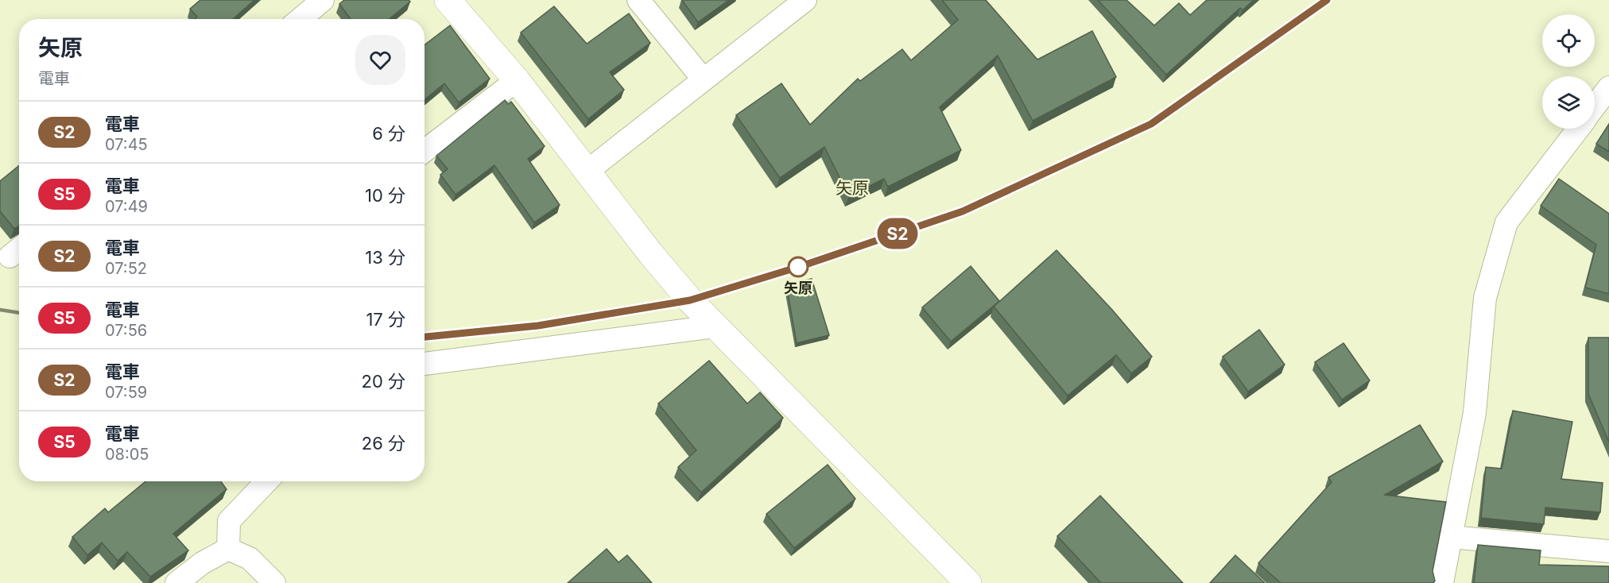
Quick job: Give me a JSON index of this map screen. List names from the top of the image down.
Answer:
{
  "districts": ["矢原"],
  "places": ["矢原"],
  "page": {
    "on_map": "S2",
    "heading": ["矢原", "電車"],
    "list": [
      {
        "mark": "S2",
        "name": "電車",
        "note": "07:45",
        "value": "6 分"
      },
      {
        "mark": "S5",
        "name": "電車",
        "note": "07:49",
        "value": "10 分"
      },
      {
        "mark": "S2",
        "name": "電車",
        "note": "07:52",
        "value": "13 分"
      },
      {
        "mark": "S5",
        "name": "電車",
        "note": "07:56",
        "value": "17 分"
      },
      {
        "mark": "S2",
        "name": "電車",
        "note": "07:59",
        "value": "20 分"
      },
      {
        "mark": "S5",
        "name": "電車",
        "note": "08:05",
        "value": "26 分"
      }
    ]
  }
}
